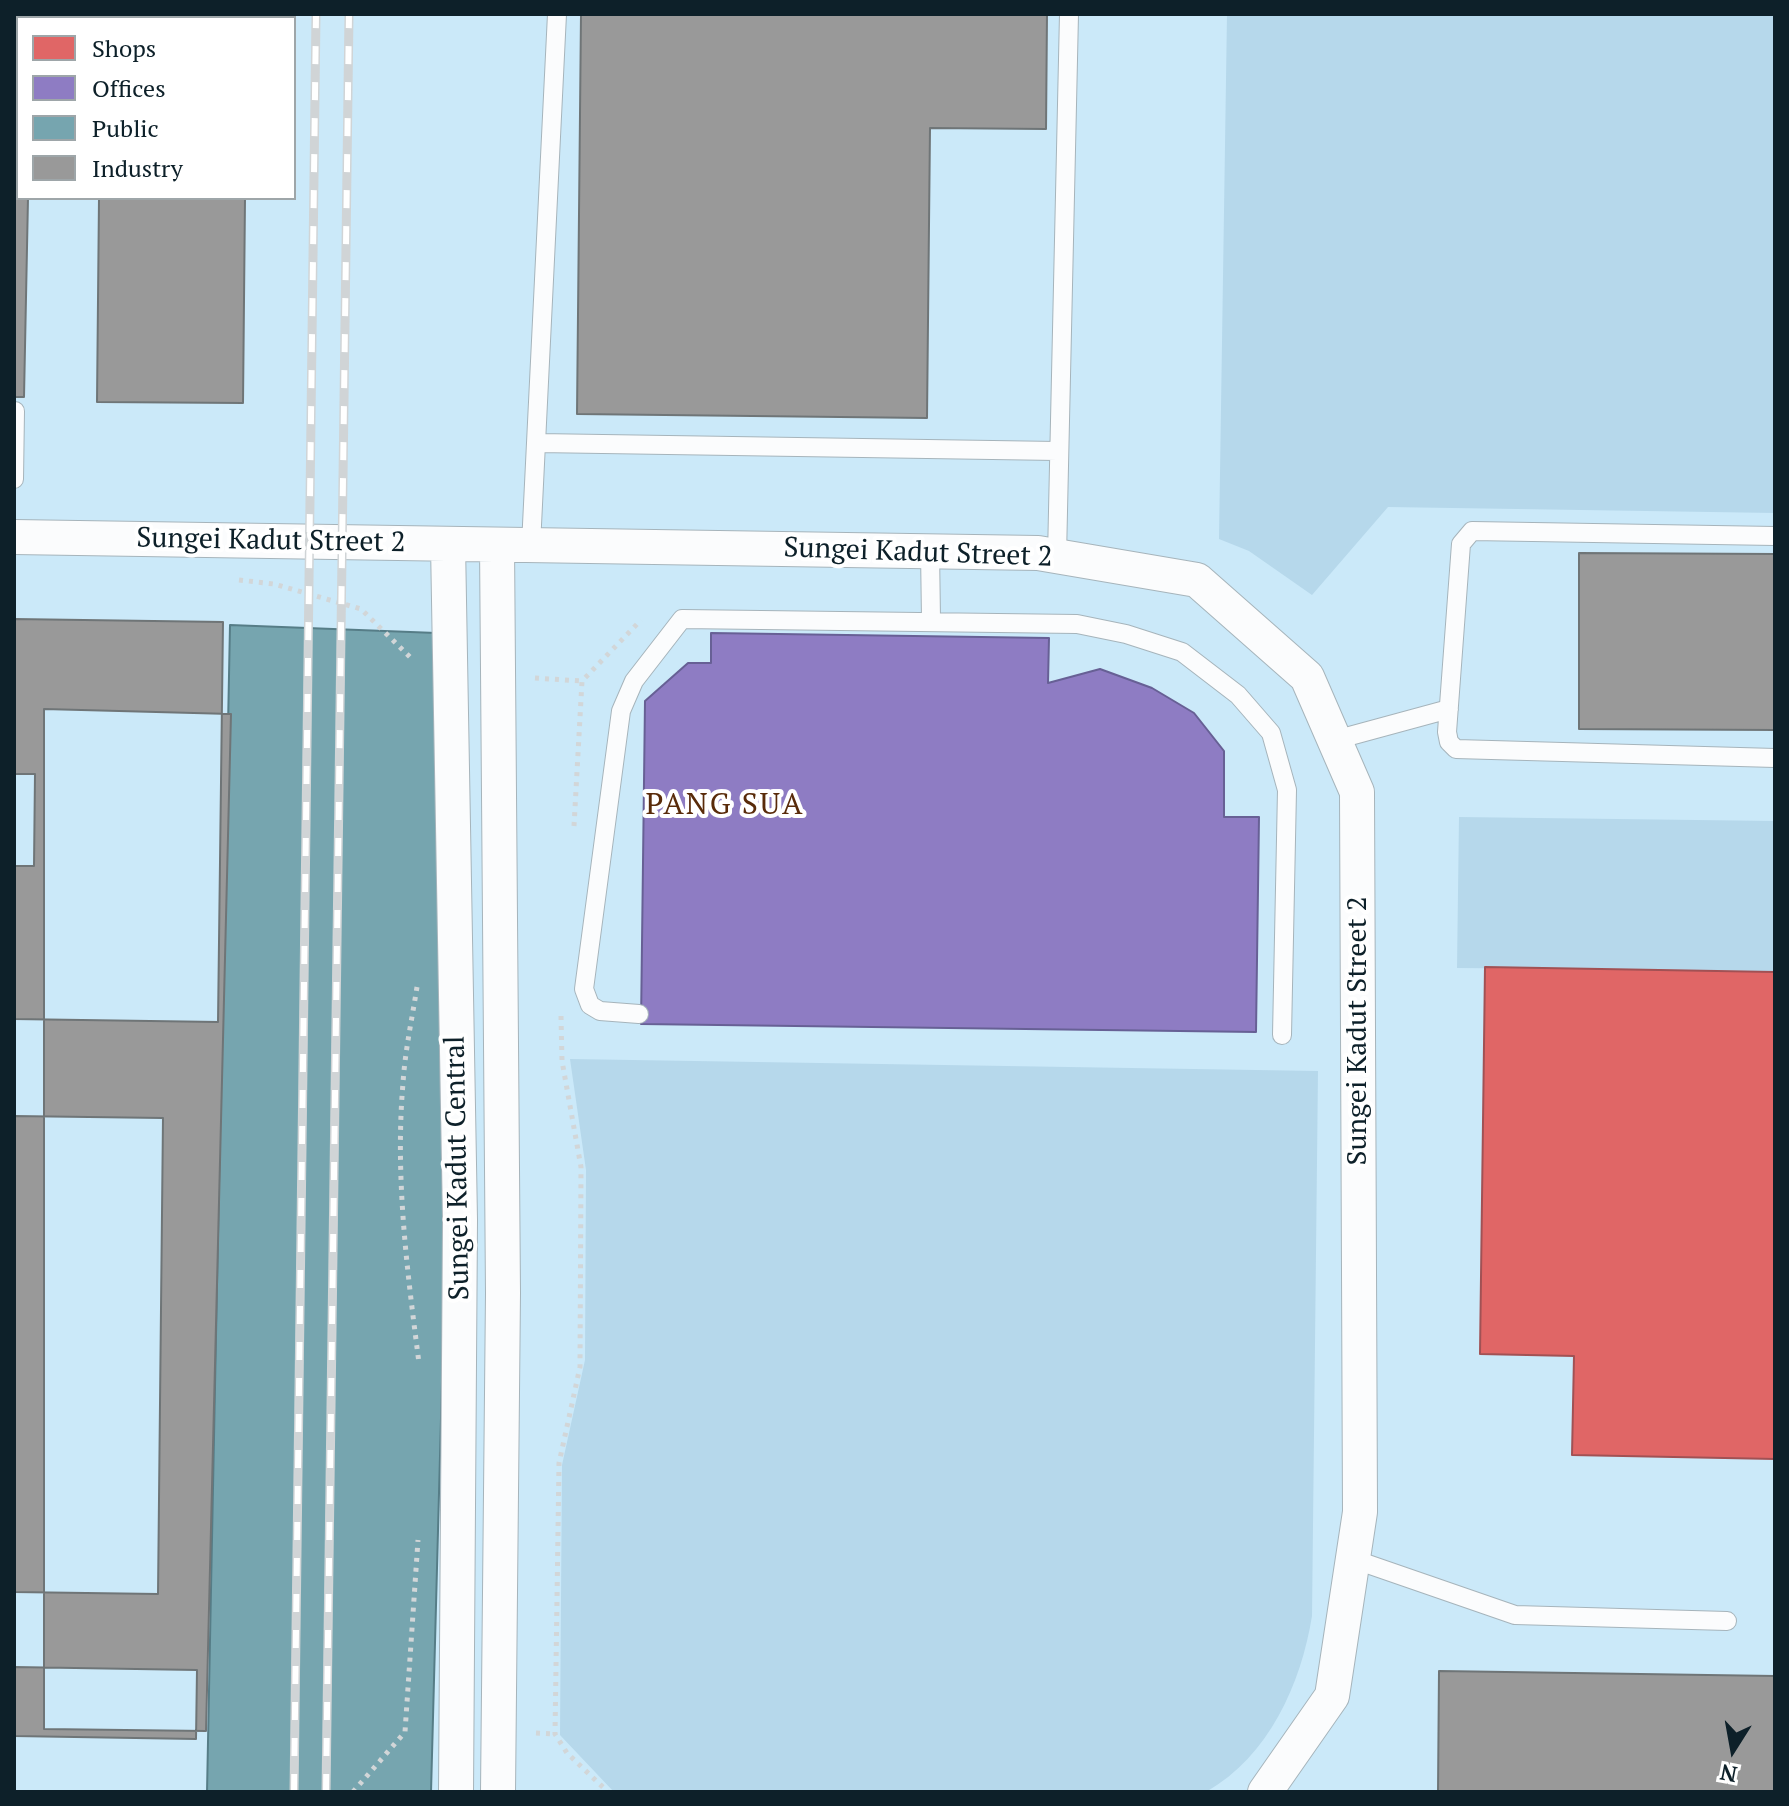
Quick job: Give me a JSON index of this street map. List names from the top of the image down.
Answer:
{
  "streets": {
    "street": ["Sungei Kadut Street 2", "Sungei Kadut Central"]
  },
  "crossings": [
    ["Sungei Kadut Street 2", "Sungei Kadut Central"]
  ],
  "districts": ["PANG SUA"],
  "legend": [
    "Shops",
    "Offices",
    "Public",
    "Industry"
  ],
  "north": "bottom"
}
